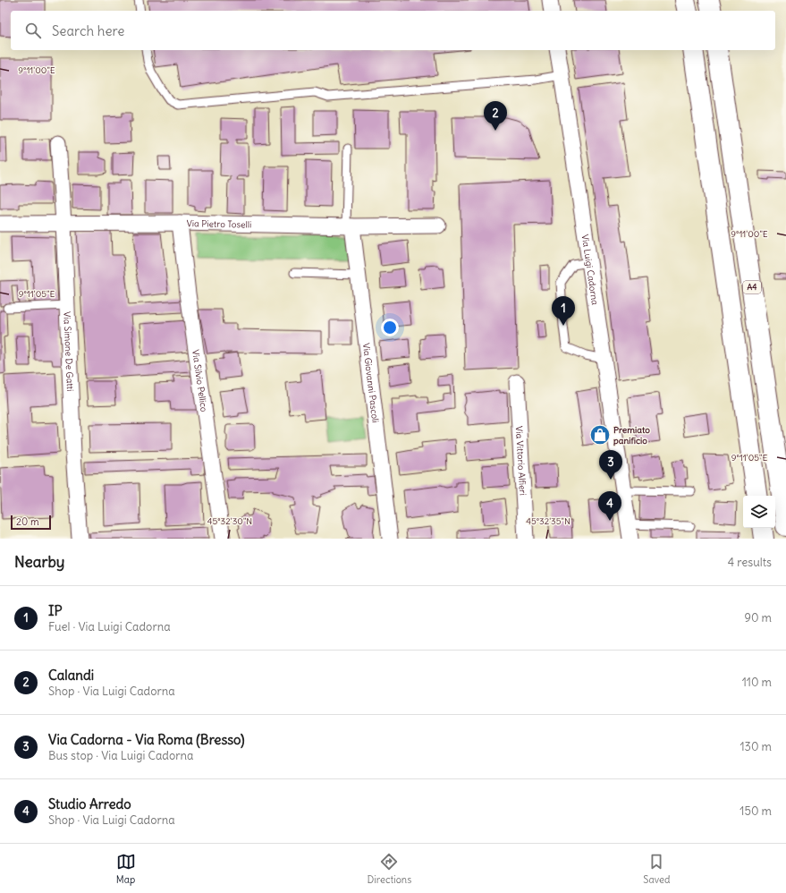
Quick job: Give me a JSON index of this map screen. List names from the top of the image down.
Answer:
{
  "streets": {
    "highway": ["A4"],
    "street": [
      "Via Pietro Toselli",
      "Via Luigi Cadorna",
      "Via Simone De Gatti",
      "Via Silvio Pellico",
      "Via Giovanni Pascoli",
      "Via Vittorio Alfieri"
    ]
  },
  "crossings": [
    ["Via Pietro Toselli", "Via Simone De Gatti"],
    ["Via Pietro Toselli", "Via Silvio Pellico"],
    ["Via Pietro Toselli", "Via Giovanni Pascoli"]
  ],
  "places": {
    "shop": ["Premiato panificio"]
  },
  "scale_bar": "20 m",
  "page": {
    "search": "Search here",
    "pins": [
      "2",
      "1",
      "3",
      "4"
    ],
    "scale": "20 m",
    "heading": ["Nearby", "4 results"],
    "list": [
      {
        "mark": "1",
        "name": "IP",
        "note": "Fuel · Via Luigi Cadorna",
        "value": "90 m"
      },
      {
        "mark": "2",
        "name": "Calandi",
        "note": "Shop · Via Luigi Cadorna",
        "value": "110 m"
      },
      {
        "mark": "3",
        "name": "Via Cadorna - Via Roma (Bresso)",
        "note": "Bus stop · Via Luigi Cadorna",
        "value": "130 m"
      },
      {
        "mark": "4",
        "name": "Studio Arredo",
        "note": "Shop · Via Luigi Cadorna",
        "value": "150 m"
      }
    ],
    "nav": ["Map", "Directions", "Saved"]
  },
  "coordinates": [
    "9°11'00\"E",
    "9°11'05\"E",
    "45°32'30\"N",
    "45°32'35\"N"
  ]
}
